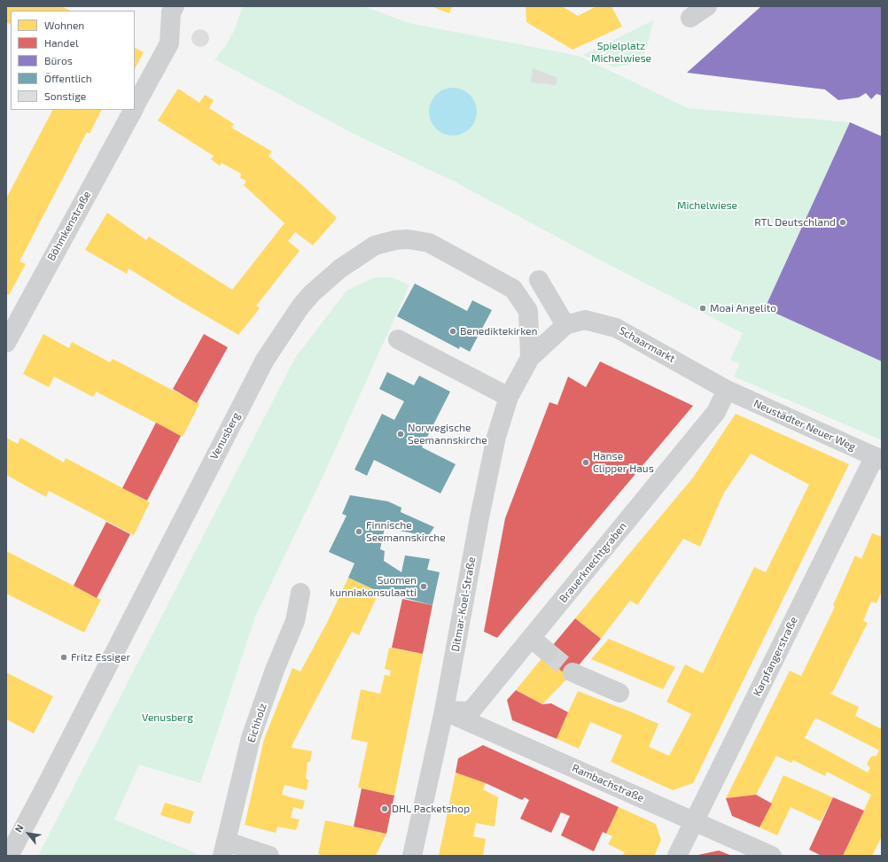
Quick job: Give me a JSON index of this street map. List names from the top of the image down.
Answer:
{
  "streets": {
    "street": [
      "Böhmkenstraße",
      "Schaarmarkt",
      "Neustädter Neuer Weg",
      "Venusberg",
      "Brauerknechtgraben",
      "Ditmar-Koel-Straße",
      "Karpfangerstraße",
      "Eichholz",
      "Rambachstraße"
    ]
  },
  "crossings": [
    ["Schaarmarkt", "Neustädter Neuer Weg"],
    ["Schaarmarkt", "Venusberg"],
    ["Schaarmarkt", "Brauerknechtgraben"],
    ["Schaarmarkt", "Ditmar-Koel-Straße"],
    ["Neustädter Neuer Weg", "Brauerknechtgraben"],
    ["Neustädter Neuer Weg", "Karpfangerstraße"],
    ["Venusberg", "Ditmar-Koel-Straße"],
    ["Brauerknechtgraben", "Ditmar-Koel-Straße"],
    ["Brauerknechtgraben", "Rambachstraße"],
    ["Ditmar-Koel-Straße", "Rambachstraße"],
    ["Karpfangerstraße", "Rambachstraße"]
  ],
  "parks": ["Spielplatz Michelwiese", "Michelwiese", "Venusberg"],
  "places": [
    "RTL Deutschland",
    "Moai Angelito",
    "Benediktekirken",
    "Norwegische Seemannskirche",
    "Hanse Clipper Haus",
    "Finnische Seemannskirche",
    "Suomen kunniakonsulaatti",
    "Fritz Essiger",
    "DHL Packetshop"
  ],
  "legend": [
    "Wohnen",
    "Handel",
    "Büros",
    "Öffentlich",
    "Sonstige"
  ],
  "north": "top left"
}
